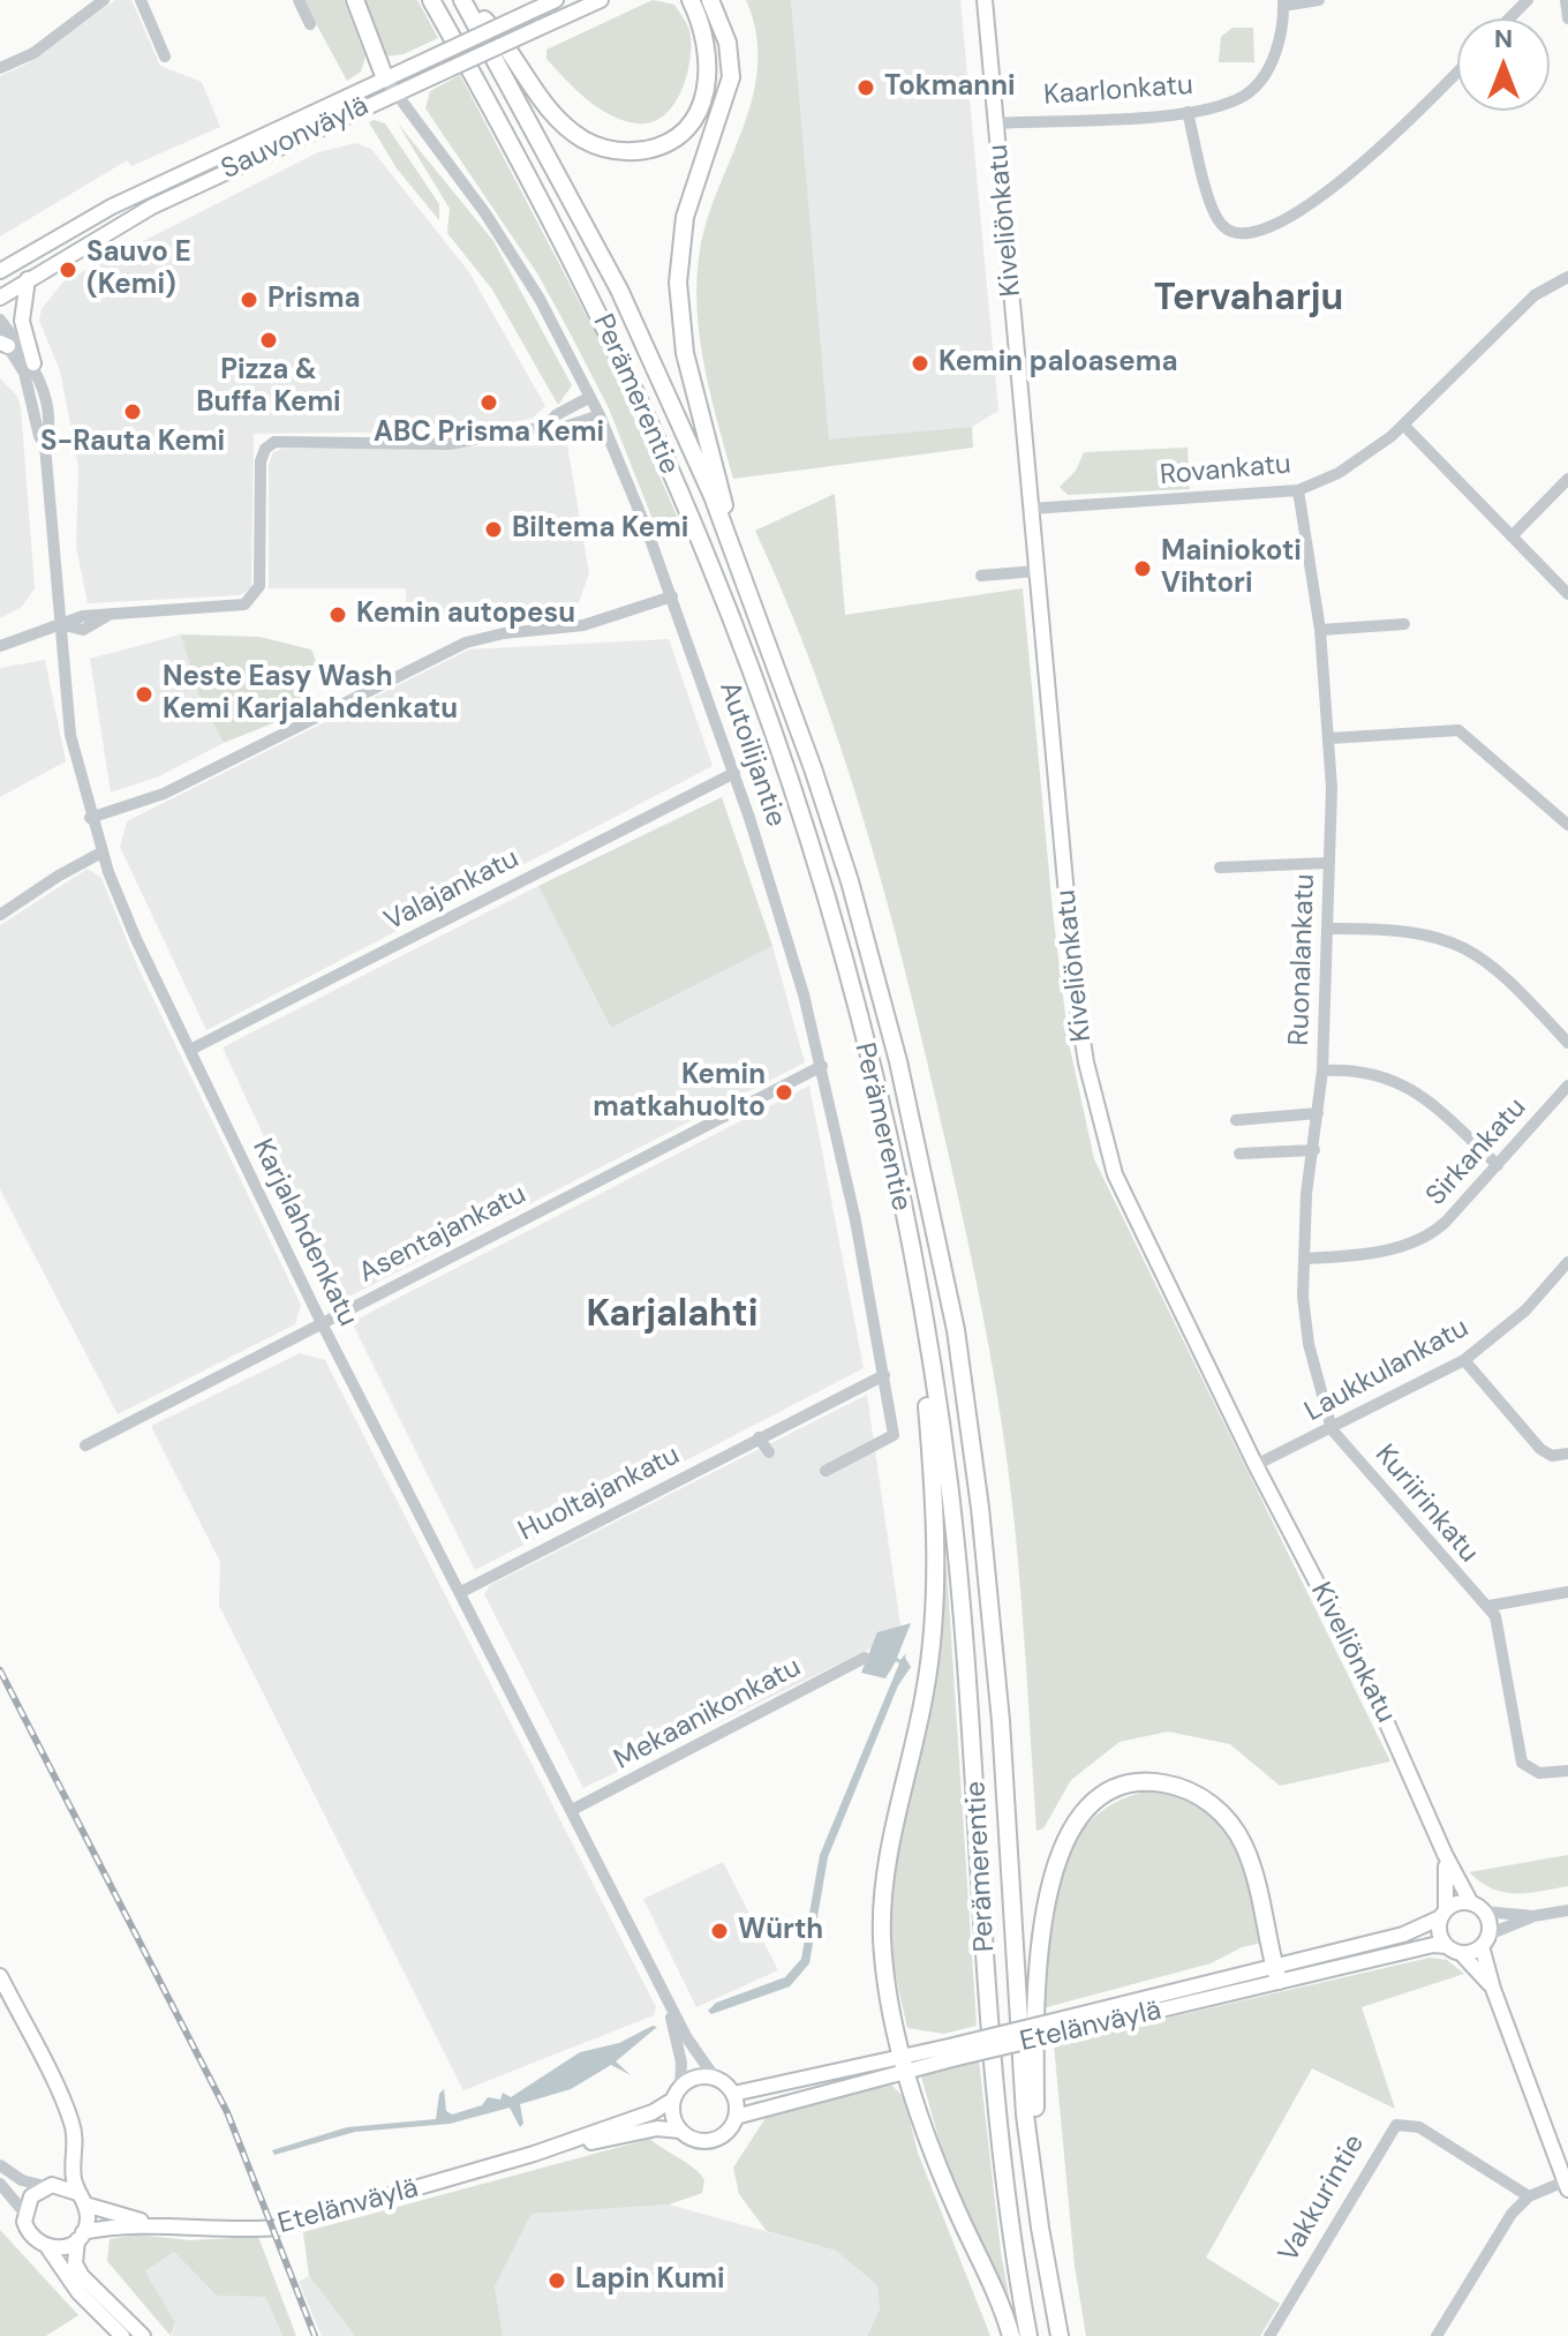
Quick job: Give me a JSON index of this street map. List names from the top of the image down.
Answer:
{
  "streets": {
    "highway": ["Perämerentie"],
    "main road": ["Sauvonväylä", "Kiveliönkatu", "Etelänväylä"],
    "street": [
      "Kaarlonkatu",
      "Rovankatu",
      "Autoilijantie",
      "Valajankatu",
      "Ruonalankatu",
      "Sirkankatu",
      "Karjalahdenkatu",
      "Asentajankatu",
      "Laukkulankatu",
      "Huoltajankatu",
      "Kuriirinkatu",
      "Mekaanikonkatu",
      "Vakkurintie"
    ]
  },
  "crossings": [
    ["Kaarlonkatu", "Kiveliönkatu"],
    ["Sauvonväylä", "Autoilijantie"],
    ["Kiveliönkatu", "Rovankatu"],
    ["Kiveliönkatu", "Laukkulankatu"],
    ["Kiveliönkatu", "Etelänväylä"],
    ["Rovankatu", "Ruonalankatu"],
    ["Autoilijantie", "Valajankatu"],
    ["Autoilijantie", "Asentajankatu"],
    ["Autoilijantie", "Huoltajankatu"],
    ["Valajankatu", "Karjalahdenkatu"],
    ["Ruonalankatu", "Sirkankatu"],
    ["Ruonalankatu", "Laukkulankatu"],
    ["Ruonalankatu", "Kuriirinkatu"],
    ["Karjalahdenkatu", "Asentajankatu"],
    ["Karjalahdenkatu", "Huoltajankatu"],
    ["Karjalahdenkatu", "Mekaanikonkatu"],
    ["Karjalahdenkatu", "Etelänväylä"],
    ["Laukkulankatu", "Kuriirinkatu"]
  ],
  "districts": ["Tervaharju", "Karjalahti"],
  "places": [
    "Tokmanni",
    "Sauvo E (Kemi)",
    "Prisma",
    "Pizza & Buffa Kemi",
    "Kemin paloasema",
    "ABC Prisma Kemi",
    "S-Rauta Kemi",
    "Biltema Kemi",
    "Mainiokoti Vihtori",
    "Kemin autopesu",
    "Neste Easy Wash Kemi Karjalahdenkatu",
    "Kemin matkahuolto",
    "Würth",
    "Lapin Kumi"
  ],
  "north": "top"
}
